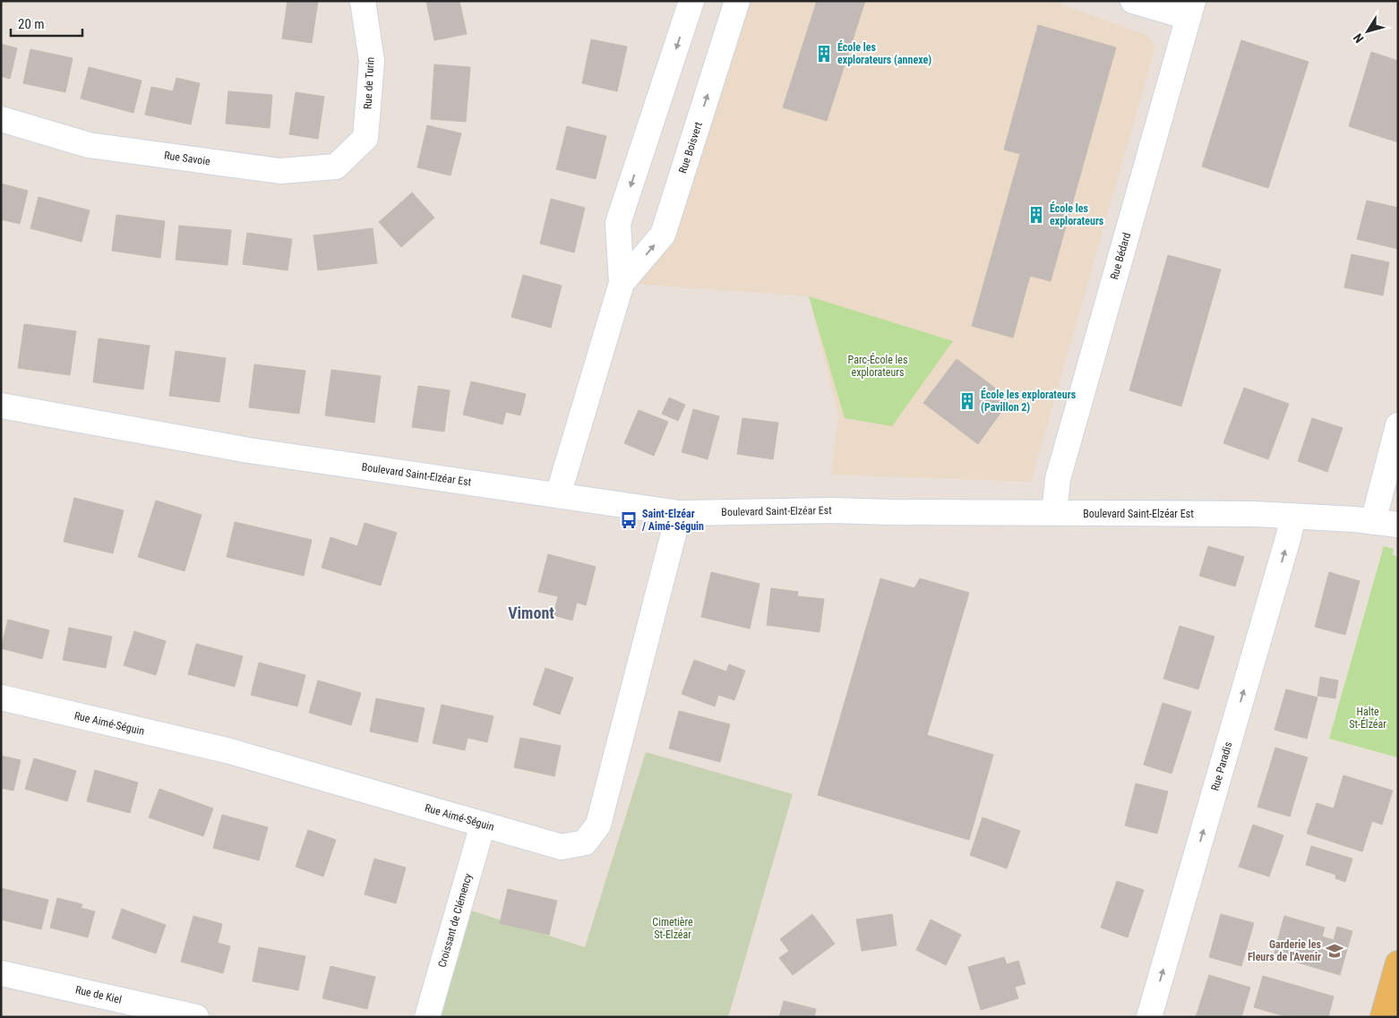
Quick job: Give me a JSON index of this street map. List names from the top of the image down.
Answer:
{
  "streets": {
    "street": [
      "Rue de Turin",
      "Rue Boisvert",
      "Rue Savoie",
      "Rue Bédard",
      "Boulevard Saint-Elzéar Est",
      "Rue Aimé-Séguin",
      "Rue Paradis",
      "Croissant de Clémency",
      "Rue de Kiel"
    ]
  },
  "crossings": [
    ["Rue de Turin", "Rue Savoie"],
    ["Rue Boisvert", "Boulevard Saint-Elzéar Est"],
    ["Rue Bédard", "Boulevard Saint-Elzéar Est"],
    ["Boulevard Saint-Elzéar Est", "Rue Aimé-Séguin"],
    ["Boulevard Saint-Elzéar Est", "Rue Paradis"],
    ["Rue Aimé-Séguin", "Croissant de Clémency"]
  ],
  "one_way": ["Rue Paradis"],
  "districts": ["Vimont"],
  "parks": ["Parc-École les explorateurs", "Halte St-Élzéar", "Cimetière St-Elzéar"],
  "places": {
    "building": ["École les explorateurs (annexe)", "École les explorateurs", "École les explorateurs (Pavillon 2)"],
    "bus stop": ["Saint-Elzéar / Aimé-Séguin"],
    "school or university": ["Garderie les Fleurs de l'Avenir"]
  },
  "scale_bar": "20 m",
  "north": "bottom left"
}
